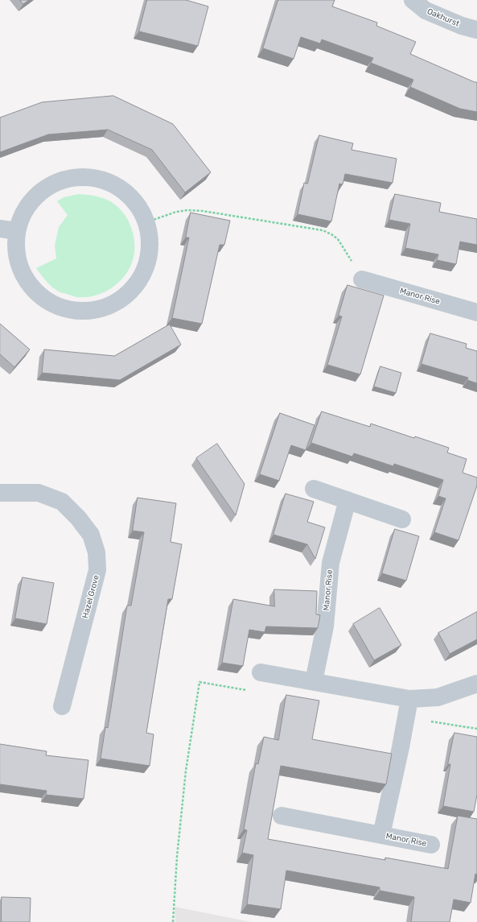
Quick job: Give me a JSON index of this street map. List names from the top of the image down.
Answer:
{
  "streets": {
    "street": ["Oakhurst", "Manor Rise", "Hazel Grove"]
  }
}
